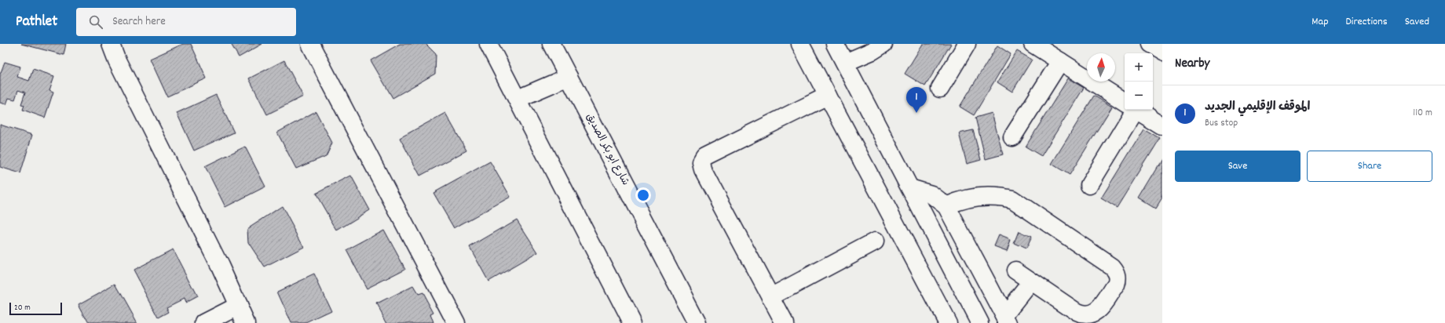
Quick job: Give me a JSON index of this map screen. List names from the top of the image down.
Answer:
{
  "streets": {
    "main road": ["شارع ابو بكر الصديق"]
  },
  "scale_bar": "20 m",
  "north": "top",
  "page": {
    "header": "Pathlet",
    "search": "Search here",
    "nav": ["Map", "Directions", "Saved"],
    "heading": "Nearby",
    "map_buttons": ["+", "−"],
    "list": [
      {
        "mark": "1",
        "name": "الموقف الإقليمي الجديد",
        "note": "Bus stop",
        "value": "110 m"
      }
    ],
    "pins": "1",
    "buttons": ["Save", "Share"],
    "scale": "20 m"
  }
}
